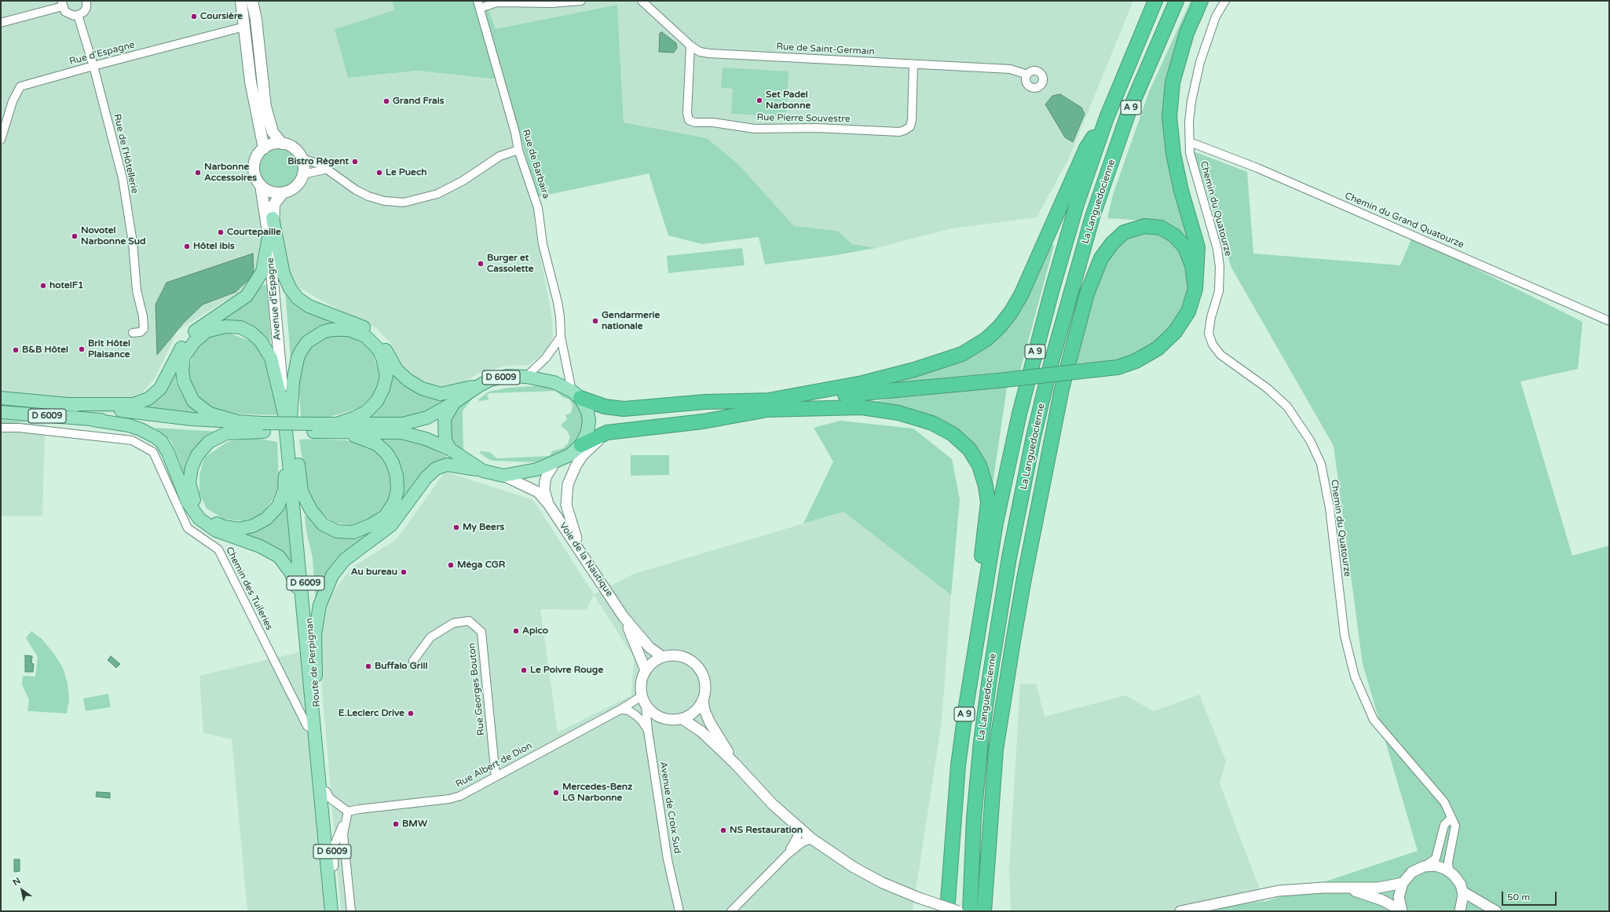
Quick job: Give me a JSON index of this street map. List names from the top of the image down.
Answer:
{
  "streets": {
    "highway": ["A 9", "La Languedocienne"],
    "main road": ["Avenue d'Espagne", "D 6009", "Route de Perpignan"],
    "street": [
      "Rue de Saint-Germain",
      "Rue d'Espagne",
      "Rue Pierre Souvestre",
      "Rue de l'Hôtellerie",
      "Rue de Barbaira",
      "Chemin du Quatourze",
      "Chemin du Grand Quatourze",
      "Voie de la Nautique",
      "Chemin des Tuileries",
      "Rue Georges Bouton",
      "Rue Albert de Dion",
      "Avenue de Croix Sud"
    ]
  },
  "crossings": [
    ["Rue de Saint-Germain", "Rue Pierre Souvestre"],
    ["Rue d'Espagne", "Rue de l'Hôtellerie"],
    ["Rue de Barbaira", "D 6009"],
    ["Chemin du Quatourze", "Chemin du Grand Quatourze"],
    ["Avenue d'Espagne", "D 6009"],
    ["Avenue d'Espagne", "Route de Perpignan"],
    ["D 6009", "Voie de la Nautique"],
    ["D 6009", "Route de Perpignan"],
    ["Voie de la Nautique", "Rue Albert de Dion"],
    ["Voie de la Nautique", "Avenue de Croix Sud"],
    ["Chemin des Tuileries", "Route de Perpignan"],
    ["Rue Georges Bouton", "Rue Albert de Dion"],
    ["Rue Albert de Dion", "Avenue de Croix Sud"]
  ],
  "places": [
    "Coursière",
    "Set Padel Narbonne",
    "Grand Frais",
    "Bistro Régent",
    "Narbonne Accessoires",
    "Le Puech",
    "Courtepaille",
    "Novotel Narbonne Sud",
    "Hôtel ibis",
    "Burger et Cassolette",
    "hotelF1",
    "Gendarmerie nationale",
    "Brit Hôtel Plaisance",
    "B&B Hôtel",
    "My Beers",
    "Méga CGR",
    "Au bureau",
    "Apico",
    "Buffalo Grill",
    "Le Poivre Rouge",
    "E.Leclerc Drive",
    "Mercedes-Benz LG Narbonne",
    "BMW",
    "NS Restauration"
  ],
  "scale_bar": "50 m",
  "north": "top left"
}
